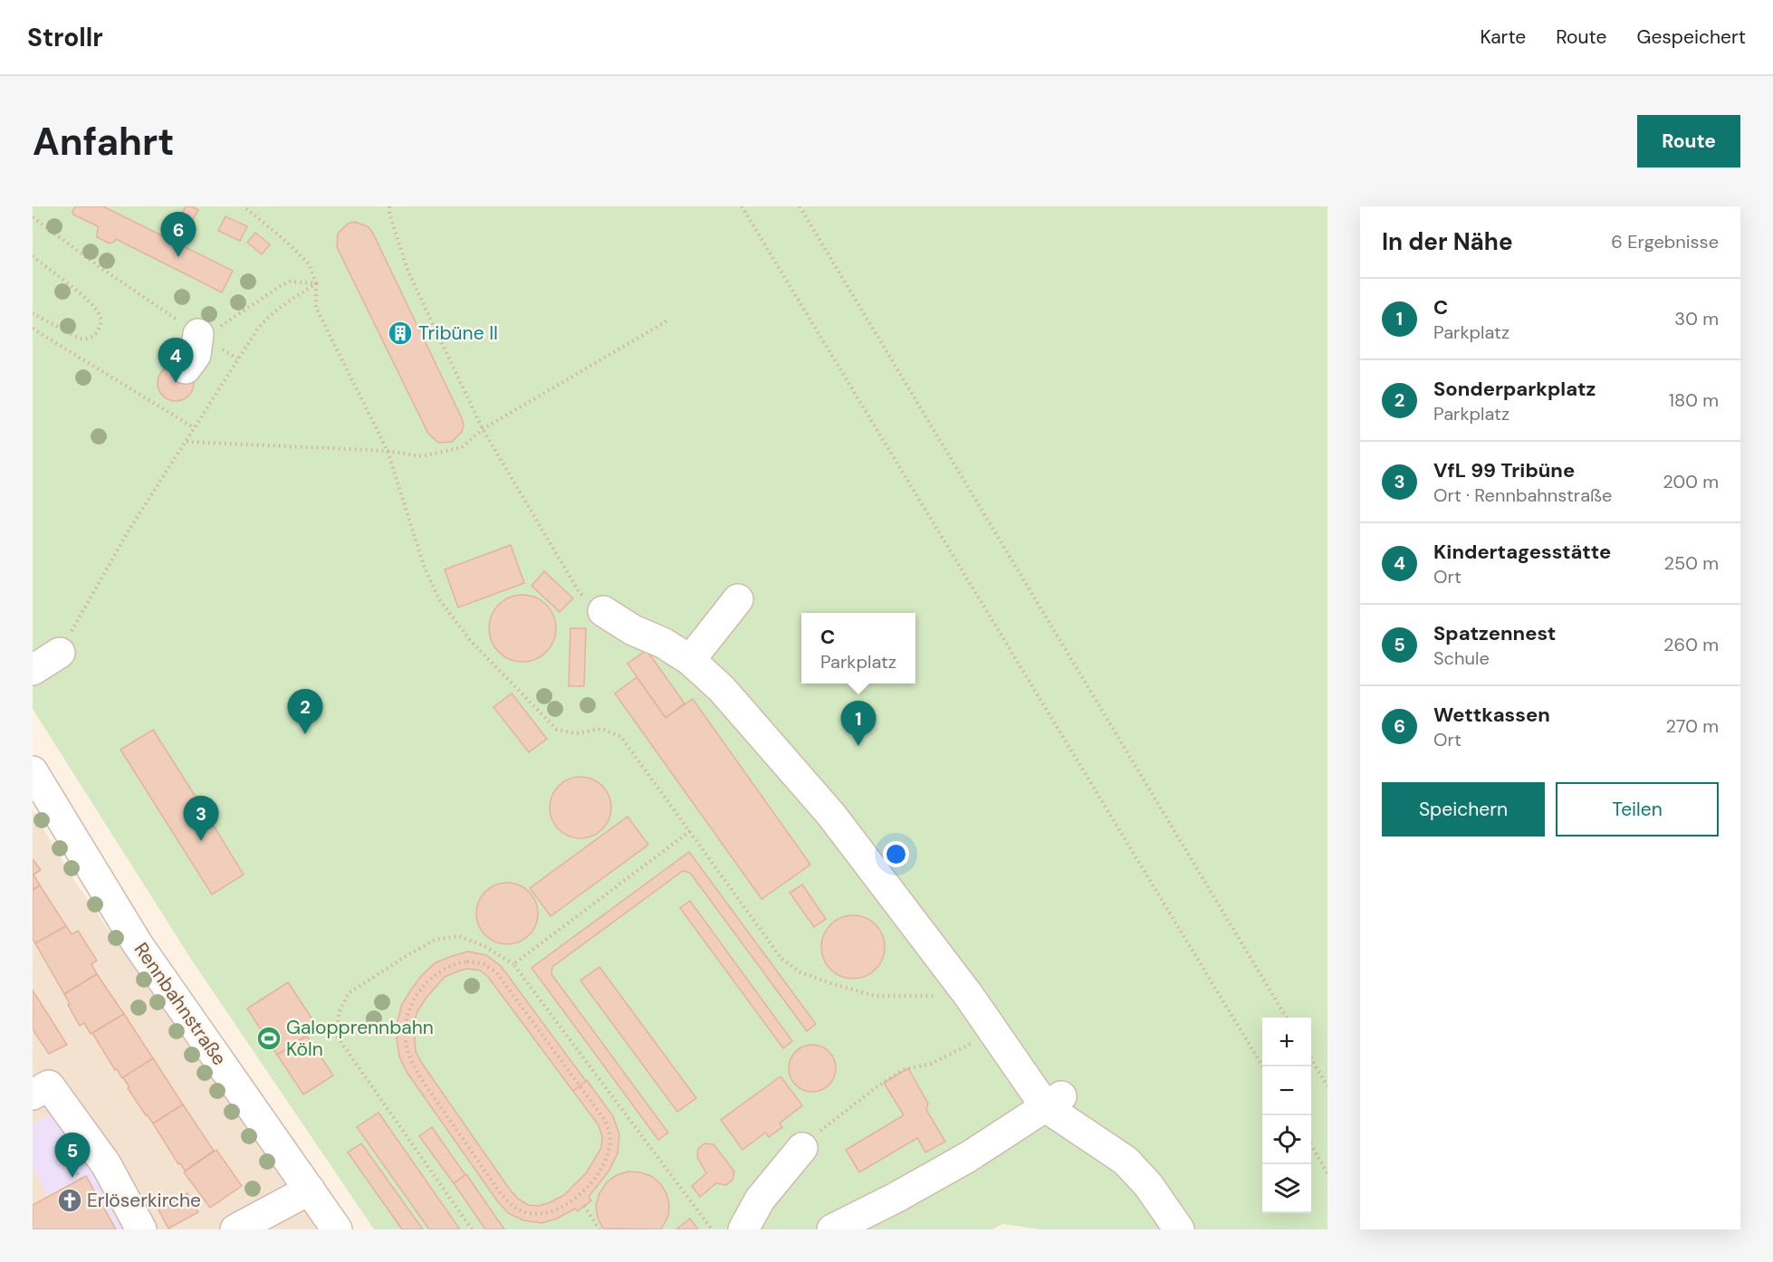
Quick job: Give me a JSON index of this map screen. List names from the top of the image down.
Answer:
{
  "streets": {
    "street": ["Rennbahnstraße"]
  },
  "places": {
    "building": ["Tribüne II"],
    "sports": ["Galopprennbahn Köln"],
    "church": ["Erlöserkirche"]
  },
  "page": {
    "header": "Strollr",
    "nav": ["Karte", "Route", "Gespeichert"],
    "buttons": [
      "Route",
      ["Speichern", "Teilen"]
    ],
    "title": "Anfahrt",
    "heading": ["In der Nähe", "6 Ergebnisse"],
    "pins": [
      "6",
      "4",
      "2",
      "1",
      "3",
      "5"
    ],
    "list": [
      {
        "mark": "1",
        "name": "C",
        "note": "Parkplatz",
        "value": "30 m"
      },
      {
        "mark": "2",
        "name": "Sonderparkplatz",
        "note": "Parkplatz",
        "value": "180 m"
      },
      {
        "mark": "3",
        "name": "VfL 99 Tribüne",
        "note": "Ort · Rennbahnstraße",
        "value": "200 m"
      },
      {
        "mark": "4",
        "name": "Kindertagesstätte",
        "note": "Ort",
        "value": "250 m"
      },
      {
        "mark": "5",
        "name": "Spatzennest",
        "note": "Schule",
        "value": "260 m"
      },
      {
        "mark": "6",
        "name": "Wettkassen",
        "note": "Ort",
        "value": "270 m"
      }
    ],
    "popup": ["C", "Parkplatz"],
    "map_buttons": ["+", "−"]
  }
}
